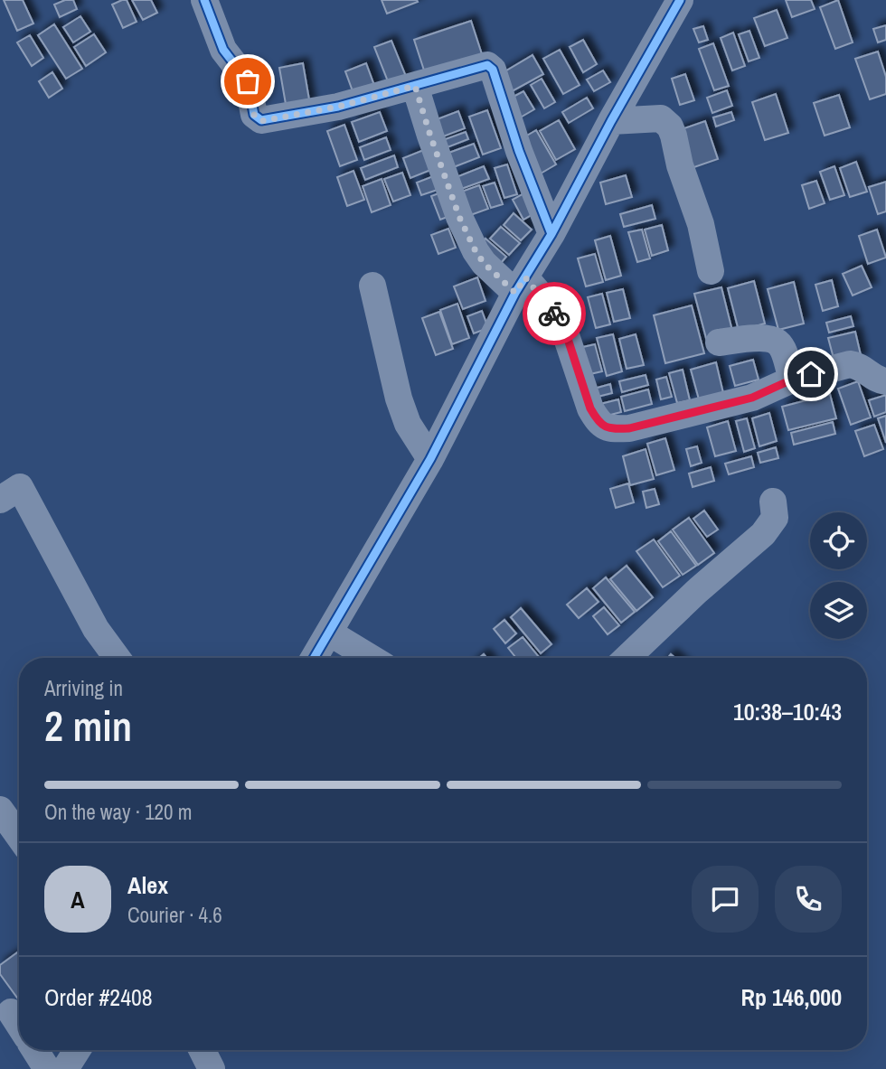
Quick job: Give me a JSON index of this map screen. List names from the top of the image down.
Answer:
{
  "page": {
    "heading": ["2 min", "Arriving in", "10:38–10:43"],
    "panel": [
      "Alex",
      "Courier · 4.6",
      "Order #2408",
      "Rp 146,000"
    ],
    "bar": "On the way · 120 m",
    "round": "A"
  }
}
